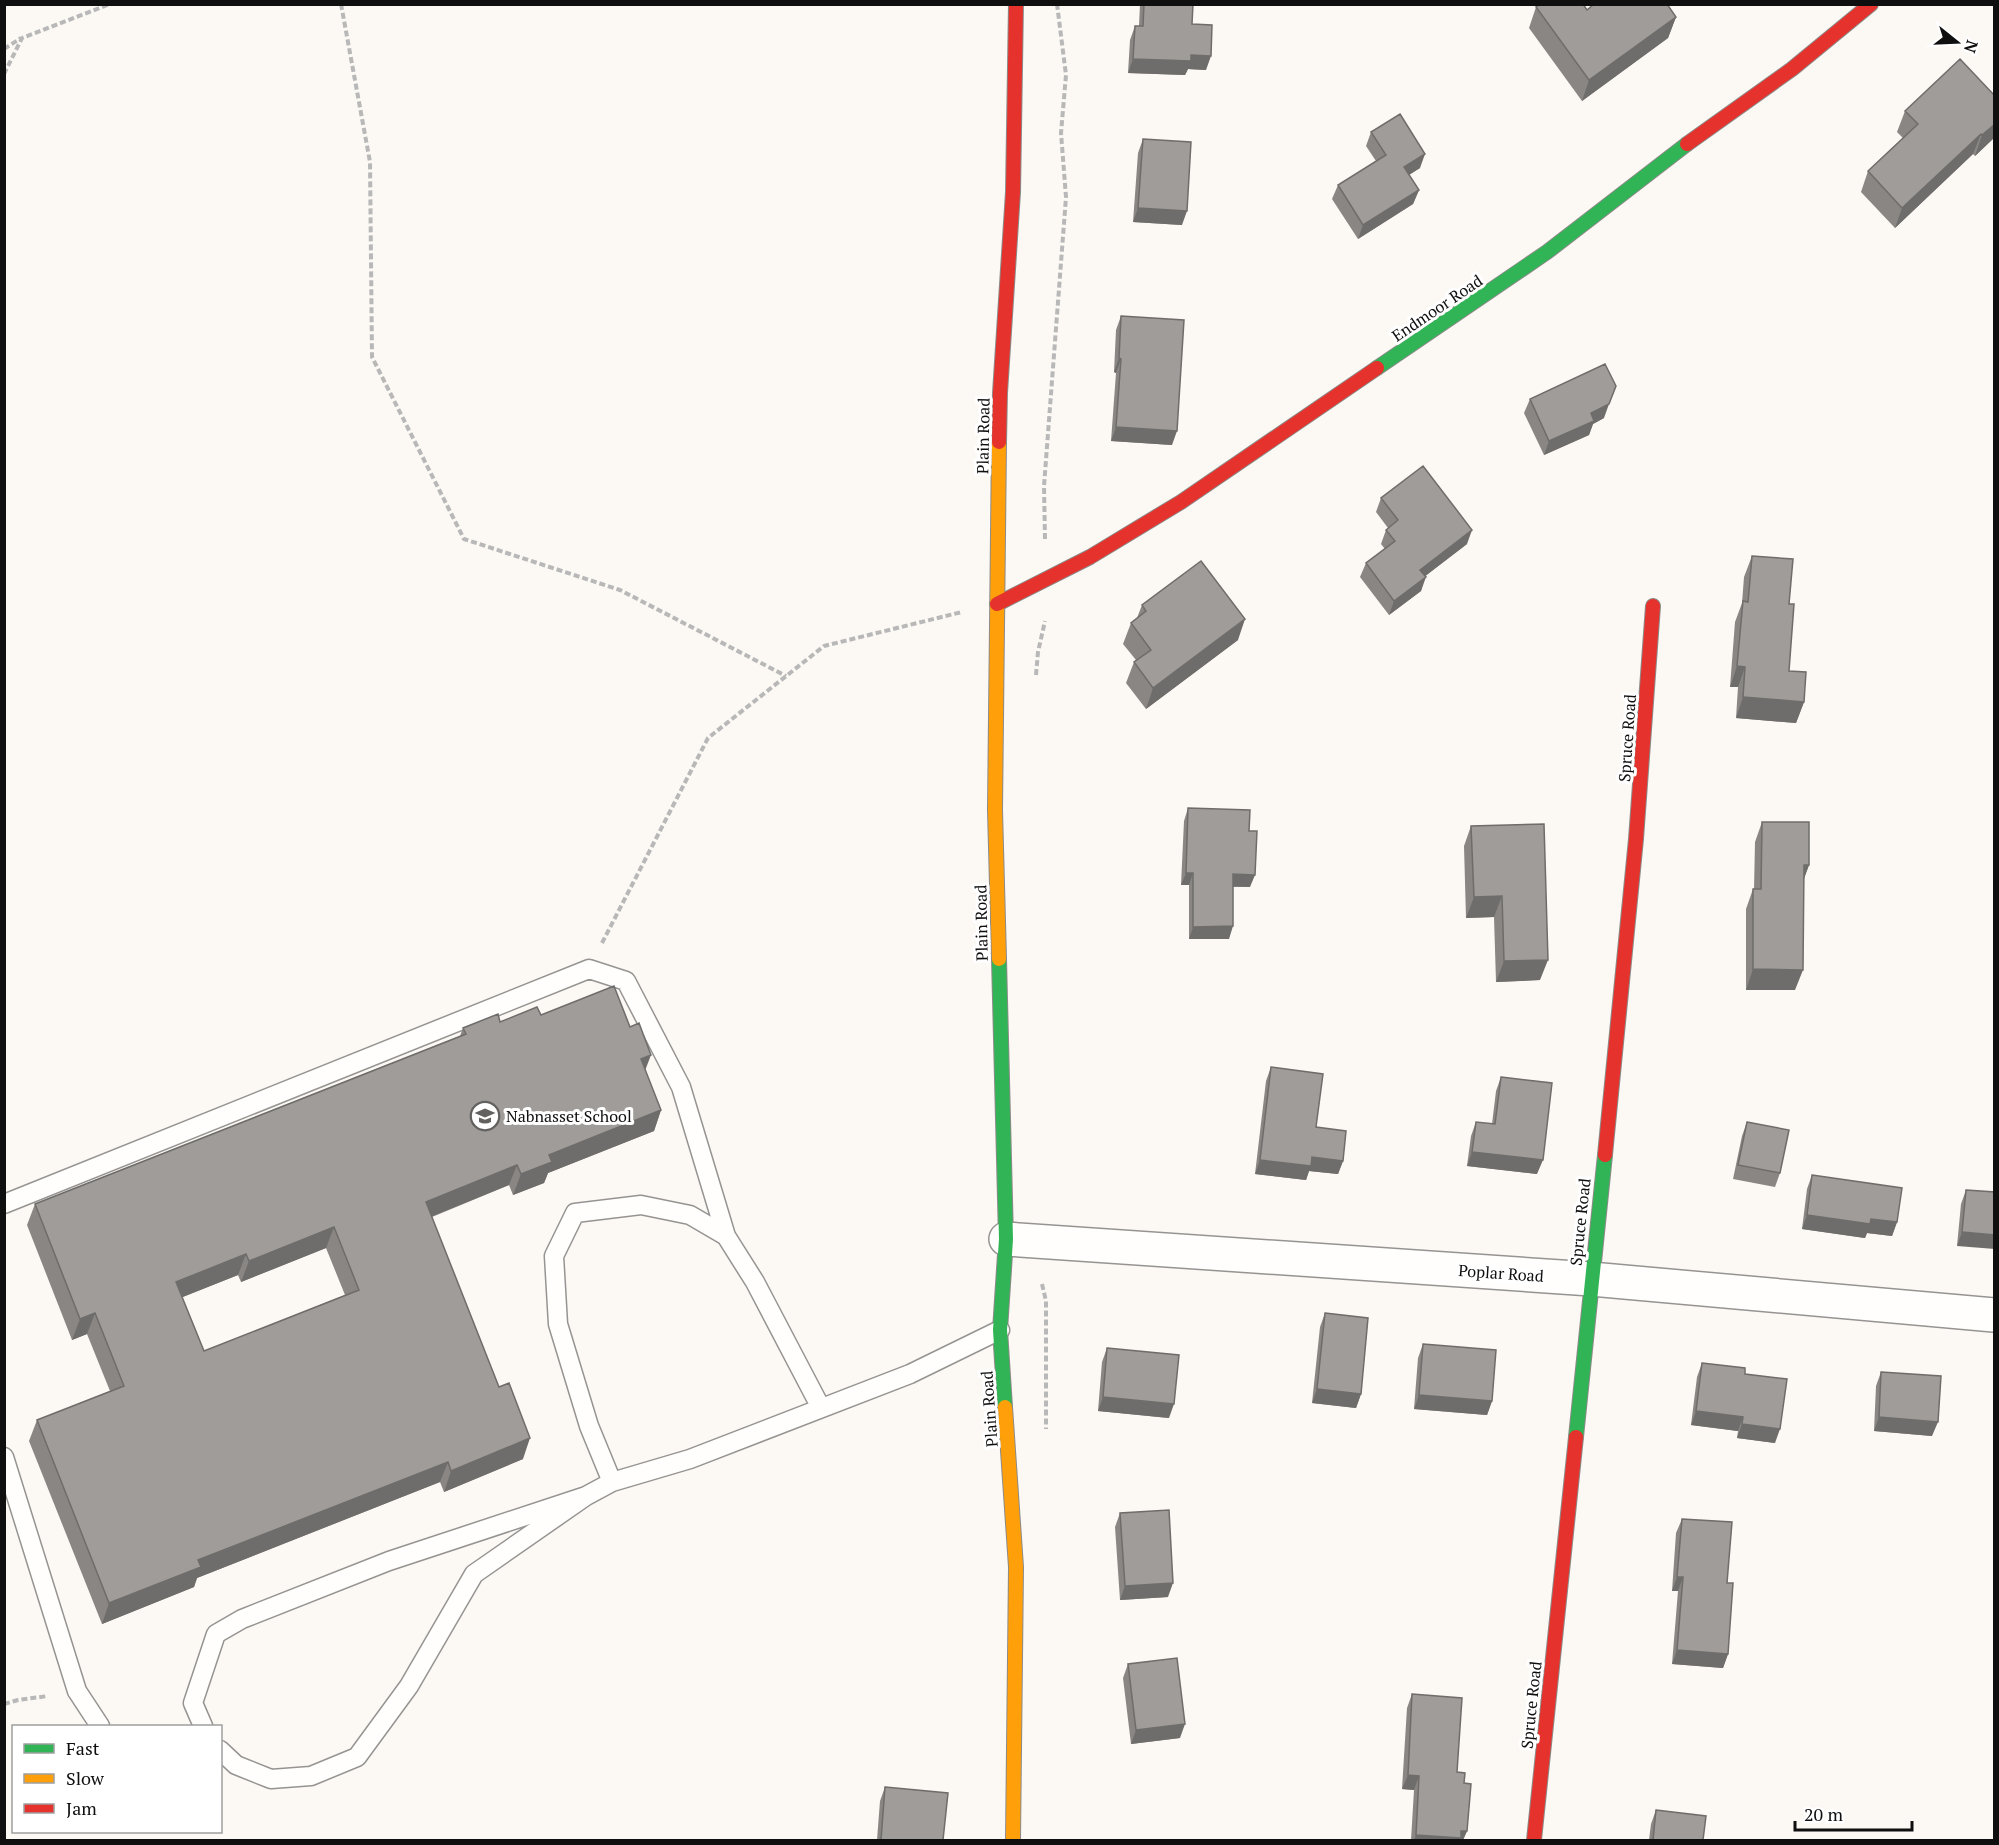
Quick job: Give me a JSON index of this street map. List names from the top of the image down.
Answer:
{
  "streets": {
    "street": [
      "Endmoor Road",
      "Plain Road",
      "Spruce Road",
      "Poplar Road"
    ]
  },
  "crossings": [
    ["Endmoor Road", "Plain Road"],
    ["Plain Road", "Poplar Road"],
    ["Spruce Road", "Poplar Road"]
  ],
  "places": {
    "school or university": ["Nabnasset School"]
  },
  "legend": ["Fast", "Slow", "Jam"],
  "scale_bar": "20 m",
  "north": "right"
}
